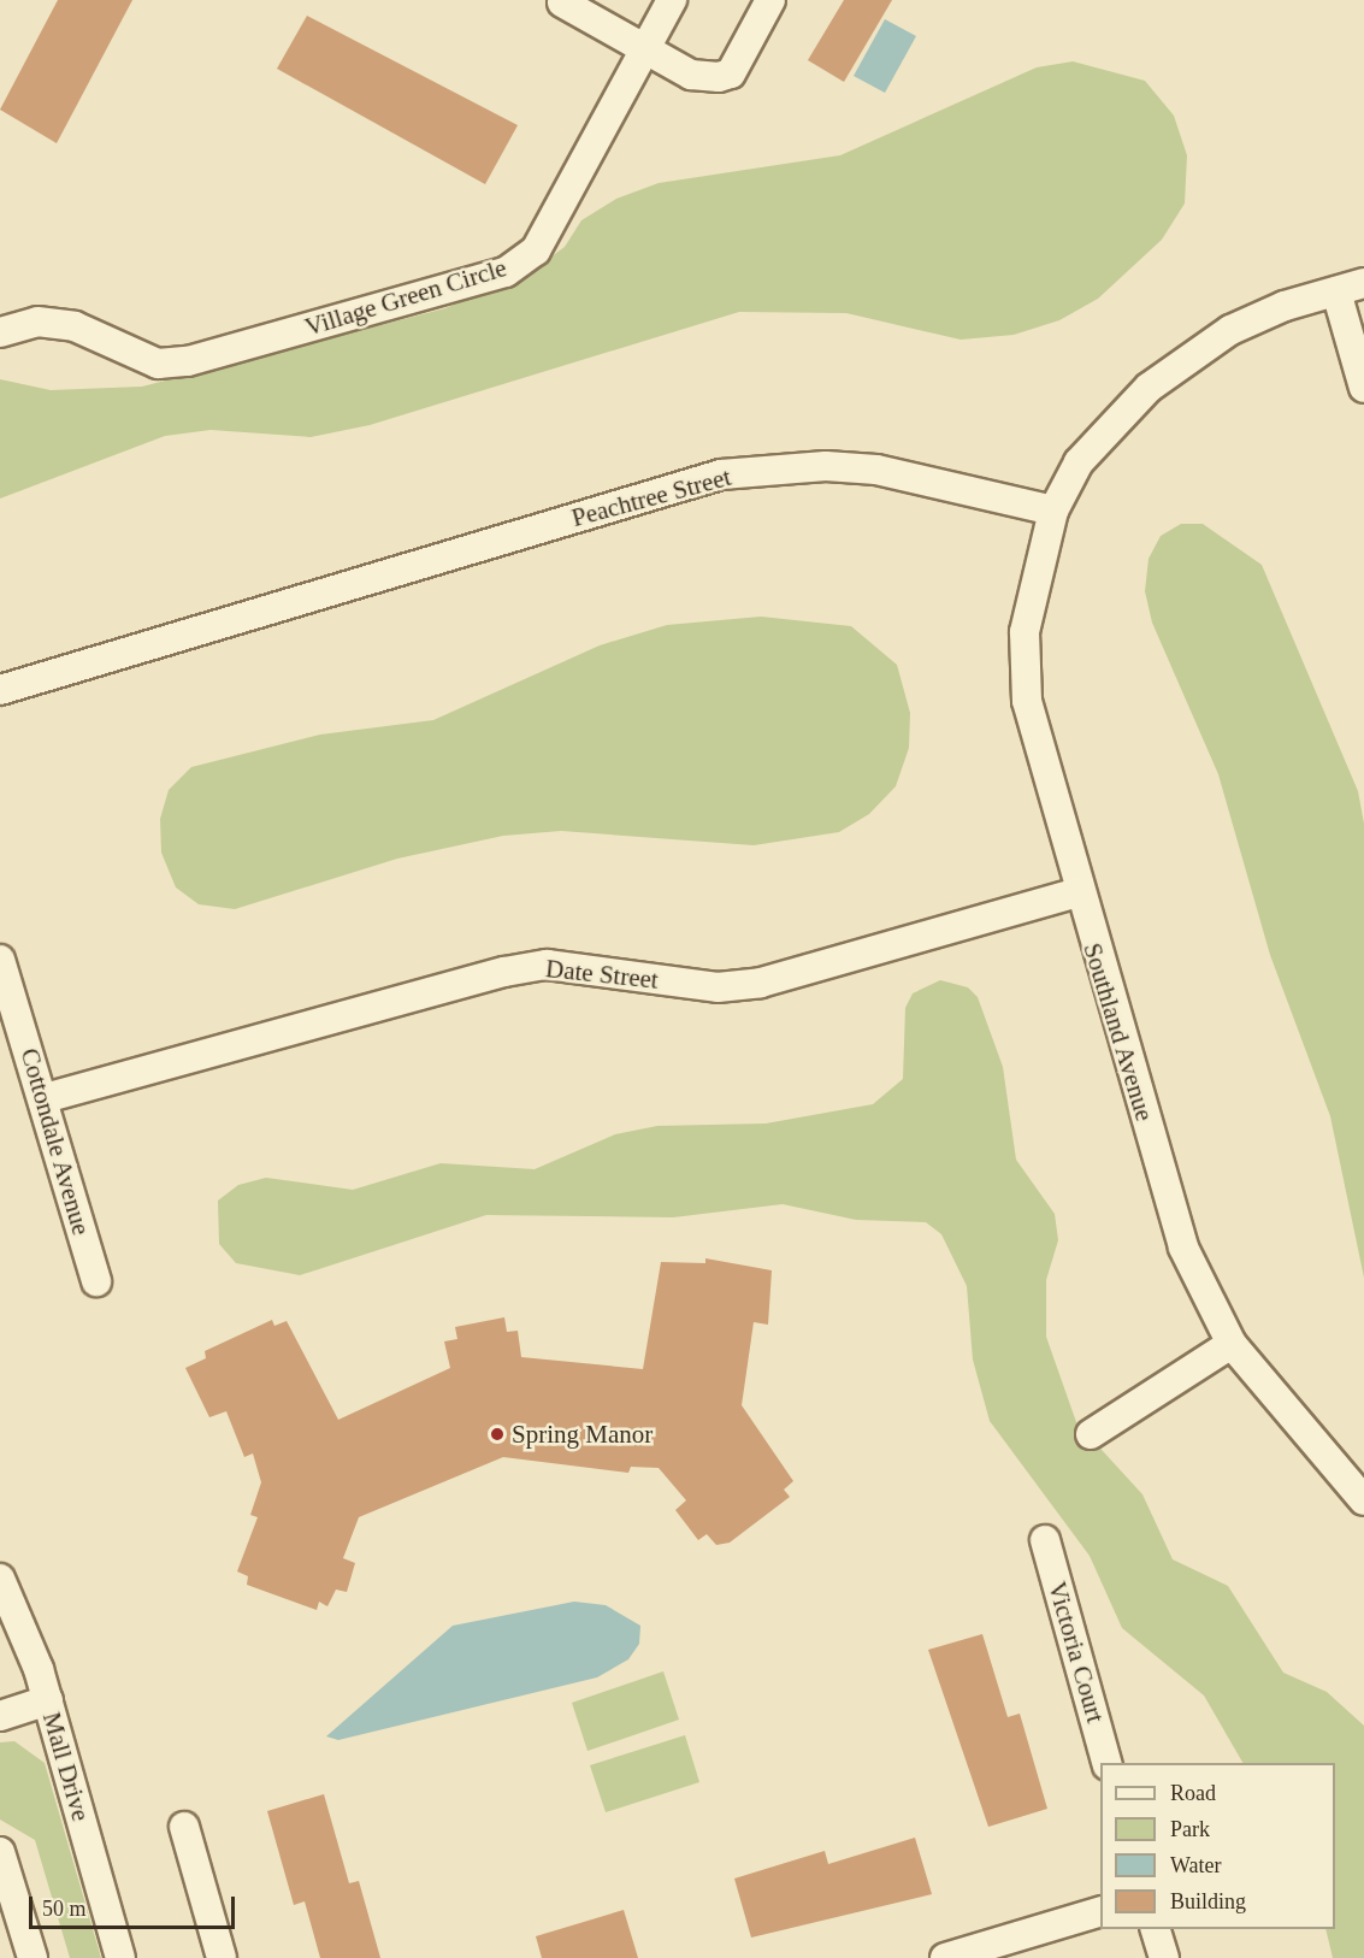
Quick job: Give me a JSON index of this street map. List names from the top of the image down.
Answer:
{
  "streets": {
    "street": [
      "Village Green Circle",
      "Peachtree Street",
      "Date Street",
      "Southland Avenue",
      "Cottondale Avenue",
      "Victoria Court",
      "Mall Drive"
    ]
  },
  "crossings": [
    ["Peachtree Street", "Southland Avenue"],
    ["Date Street", "Southland Avenue"],
    ["Date Street", "Cottondale Avenue"]
  ],
  "places": ["Spring Manor"],
  "legend": [
    "Road",
    "Park",
    "Water",
    "Building"
  ],
  "scale_bar": "50 m"
}
